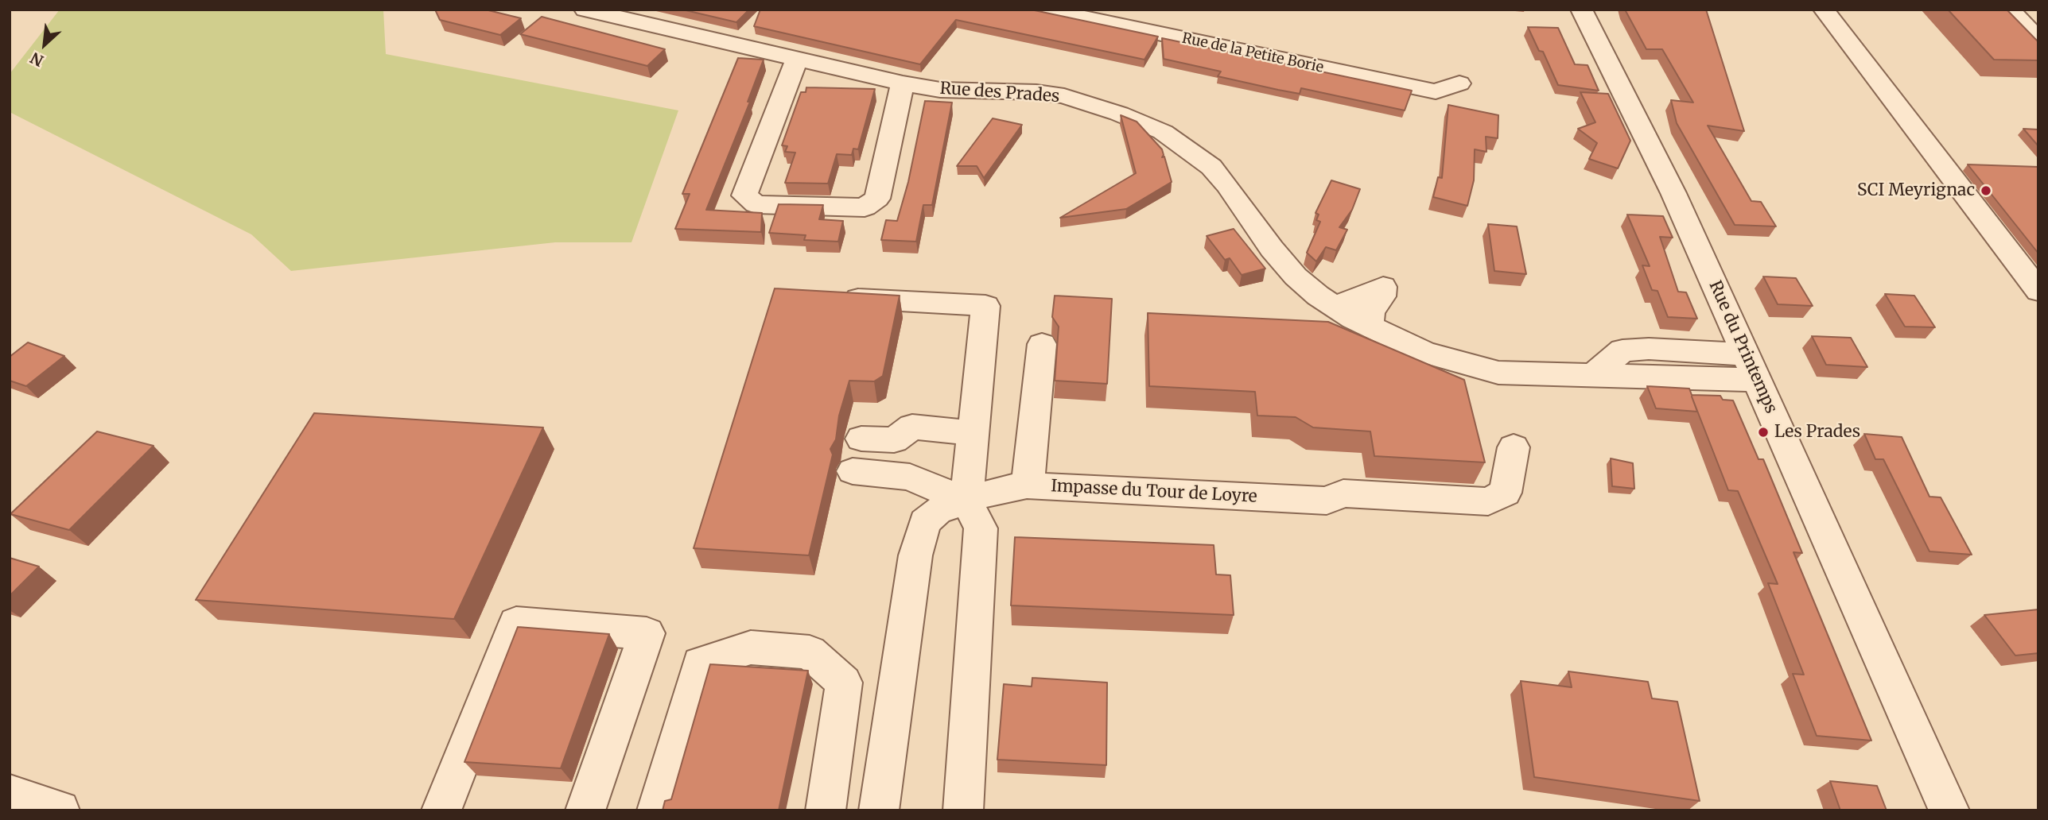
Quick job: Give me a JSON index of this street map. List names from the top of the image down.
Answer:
{
  "streets": {
    "street": [
      "Rue de la Petite Borie",
      "Rue des Prades",
      "Rue du Printemps",
      "Impasse du Tour de Loyre"
    ]
  },
  "crossings": [
    ["Rue des Prades", "Rue du Printemps"]
  ],
  "places": ["SCI Meyrignac", "Les Prades"],
  "north": "bottom left"
}
